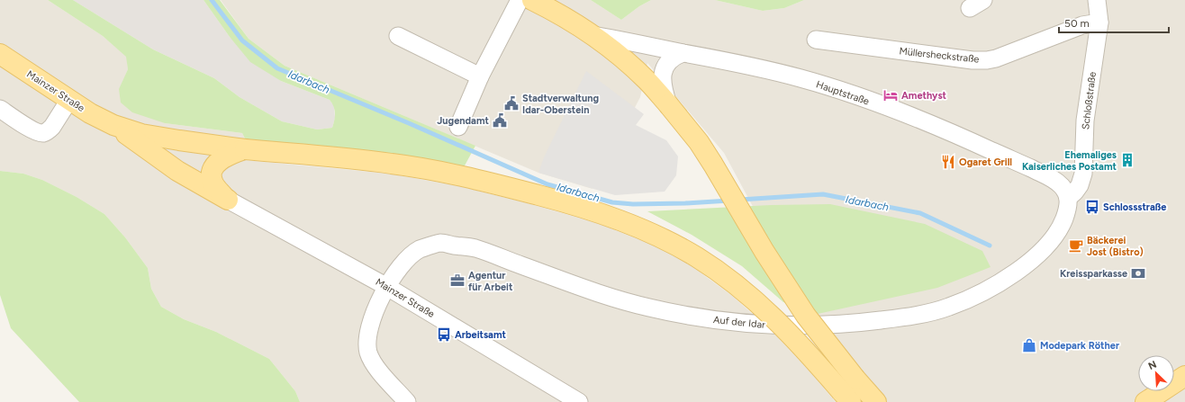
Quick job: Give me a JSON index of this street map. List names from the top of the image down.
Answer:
{
  "streets": {
    "main road": ["Mainzer Straße", "Hauptstraße"],
    "street": ["Müllersheckstraße", "Schloßstraße", "Auf der Idar"]
  },
  "crossings": [
    ["Müllersheckstraße", "Schloßstraße"],
    ["Mainzer Straße", "Auf der Idar"],
    ["Hauptstraße", "Schloßstraße"],
    ["Hauptstraße", "Auf der Idar"],
    ["Schloßstraße", "Auf der Idar"]
  ],
  "water": ["Idarbach"],
  "places": {
    "hotel": ["Amethyst"],
    "public building": ["Stadtverwaltung Idar-Oberstein", "Jugendamt"],
    "building": ["Ehemaliges Kaiserliches Postamt"],
    "restaurant": ["Ogaret Grill"],
    "bus stop": ["Schlossstraße", "Arbeitsamt"],
    "cafe": ["Bäckerei Jost (Bistro)"],
    "bank": ["Kreissparkasse"],
    "office": ["Agentur für Arbeit"],
    "shop": ["Modepark Röther"]
  },
  "scale_bar": "50 m",
  "north": "top left"
}
